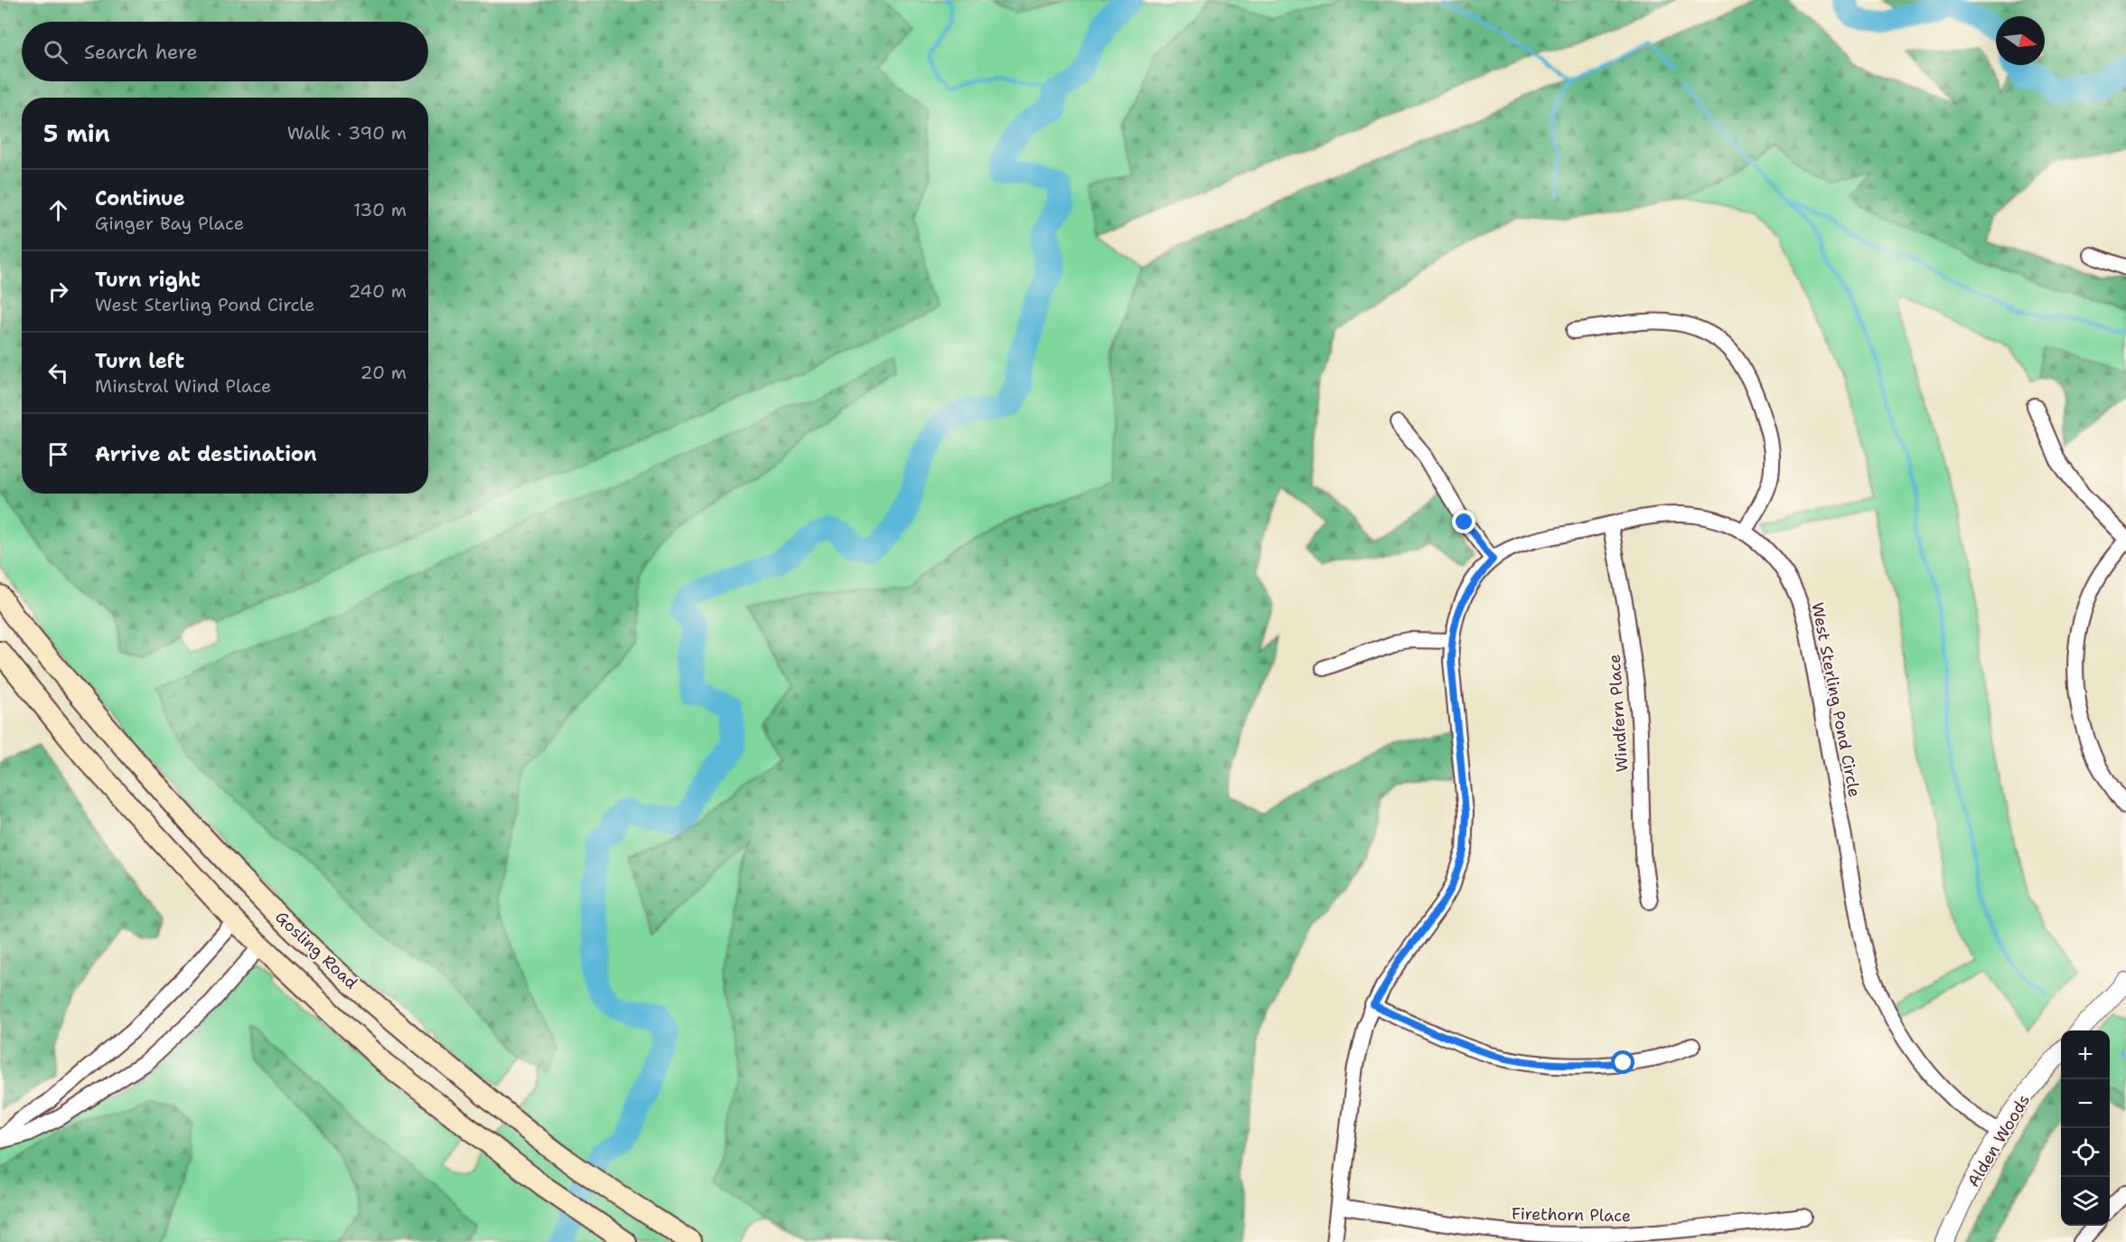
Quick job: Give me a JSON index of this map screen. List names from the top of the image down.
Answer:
{
  "streets": {
    "main road": ["Gosling Road"],
    "street": [
      "West Sterling Pond Circle",
      "Windfern Place",
      "Alden Woods",
      "Firethorn Place"
    ]
  },
  "crossings": [
    ["West Sterling Pond Circle", "Windfern Place"],
    ["West Sterling Pond Circle", "Alden Woods"],
    ["West Sterling Pond Circle", "Firethorn Place"]
  ],
  "north": "right",
  "page": {
    "search": "Search here",
    "heading": ["5 min", "Walk · 390 m"],
    "list": [
      ["Continue", "Ginger Bay Place", "130 m"],
      ["Turn right", "West Sterling Pond Circle", "240 m"],
      ["Turn left", "Minstral Wind Place", "20 m"],
      "Arrive at destination"
    ],
    "map_buttons": ["+", "−"]
  }
}
